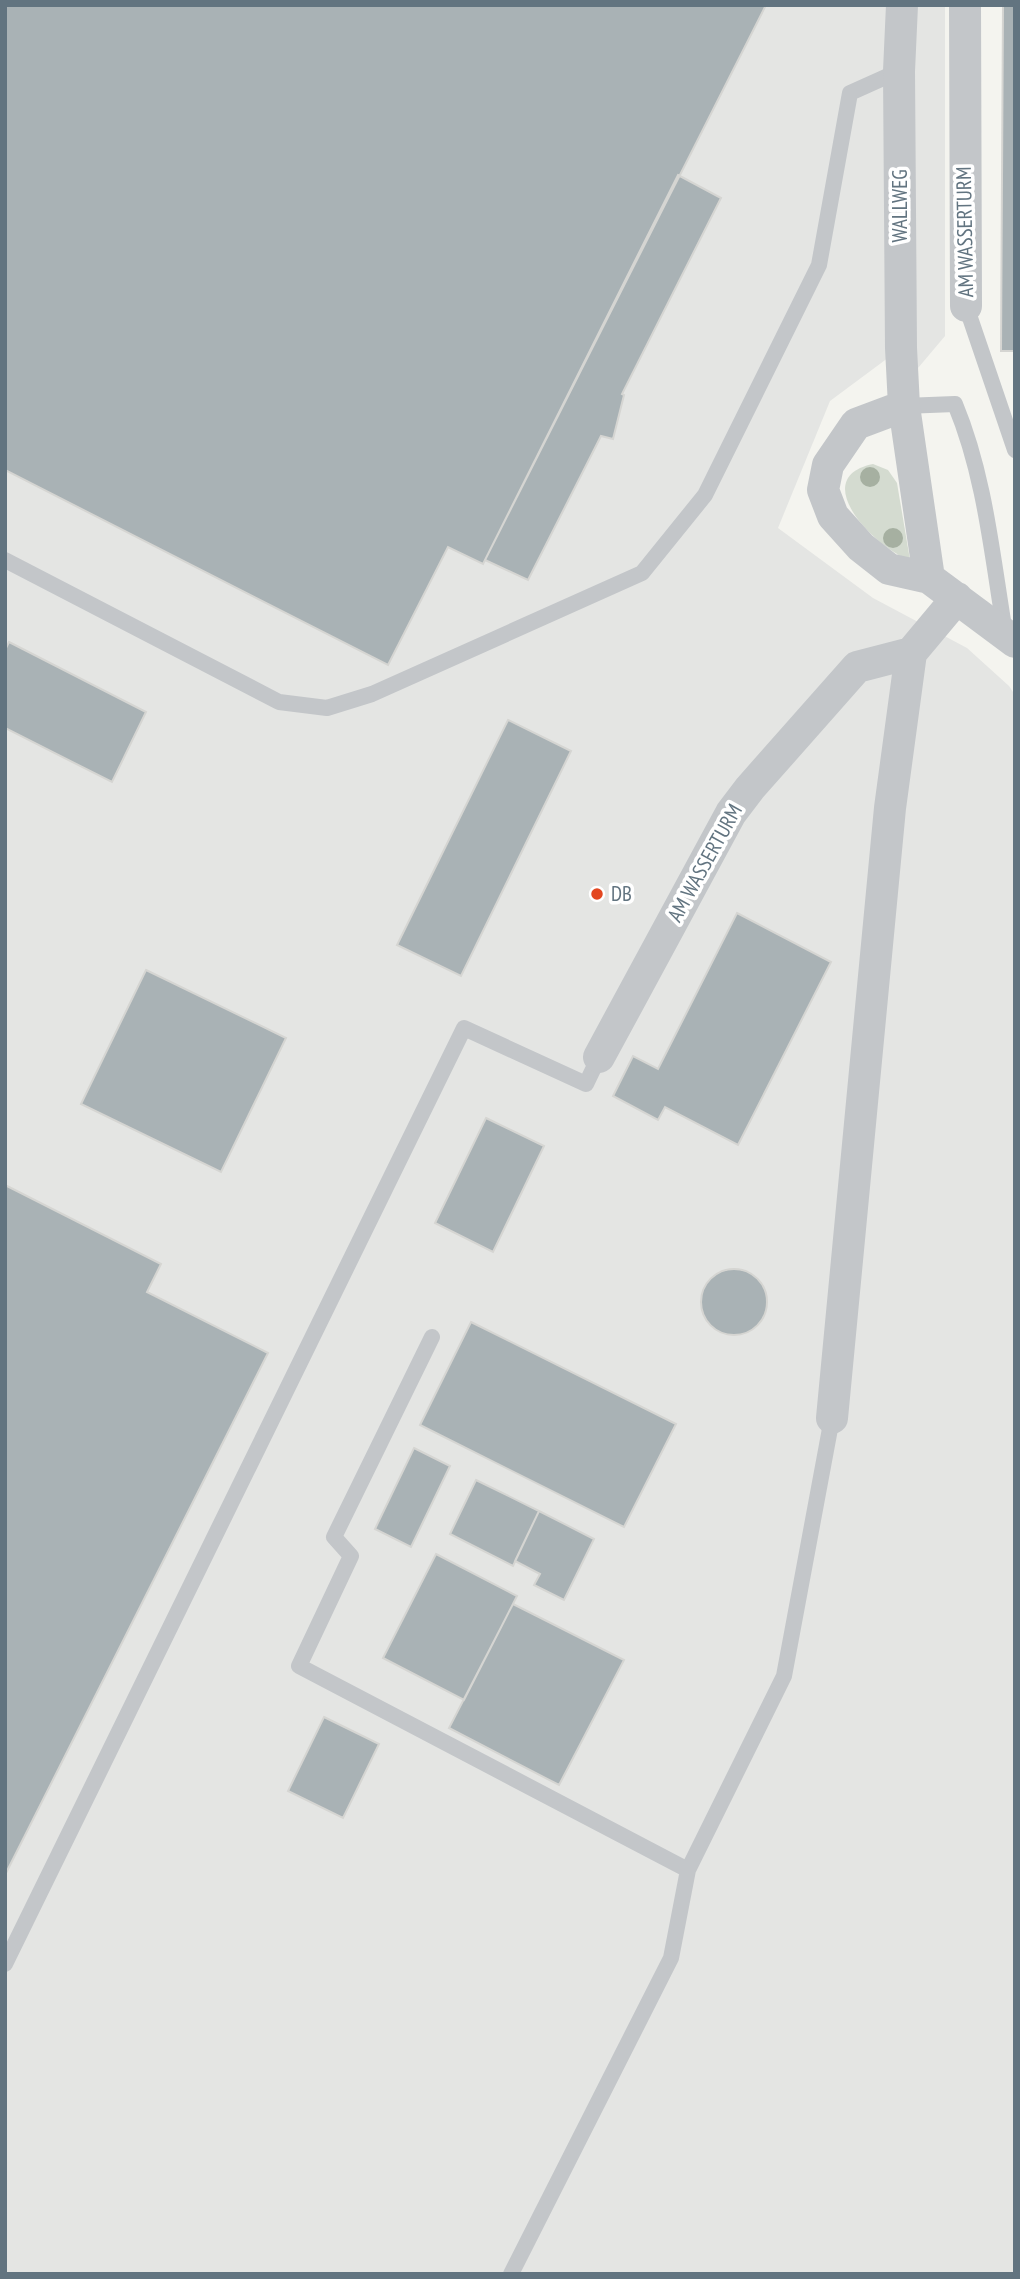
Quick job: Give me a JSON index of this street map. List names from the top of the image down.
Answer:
{
  "streets": {
    "street": ["WALLWEG", "AM WASSERTURM"]
  },
  "places": ["DB"]
}
